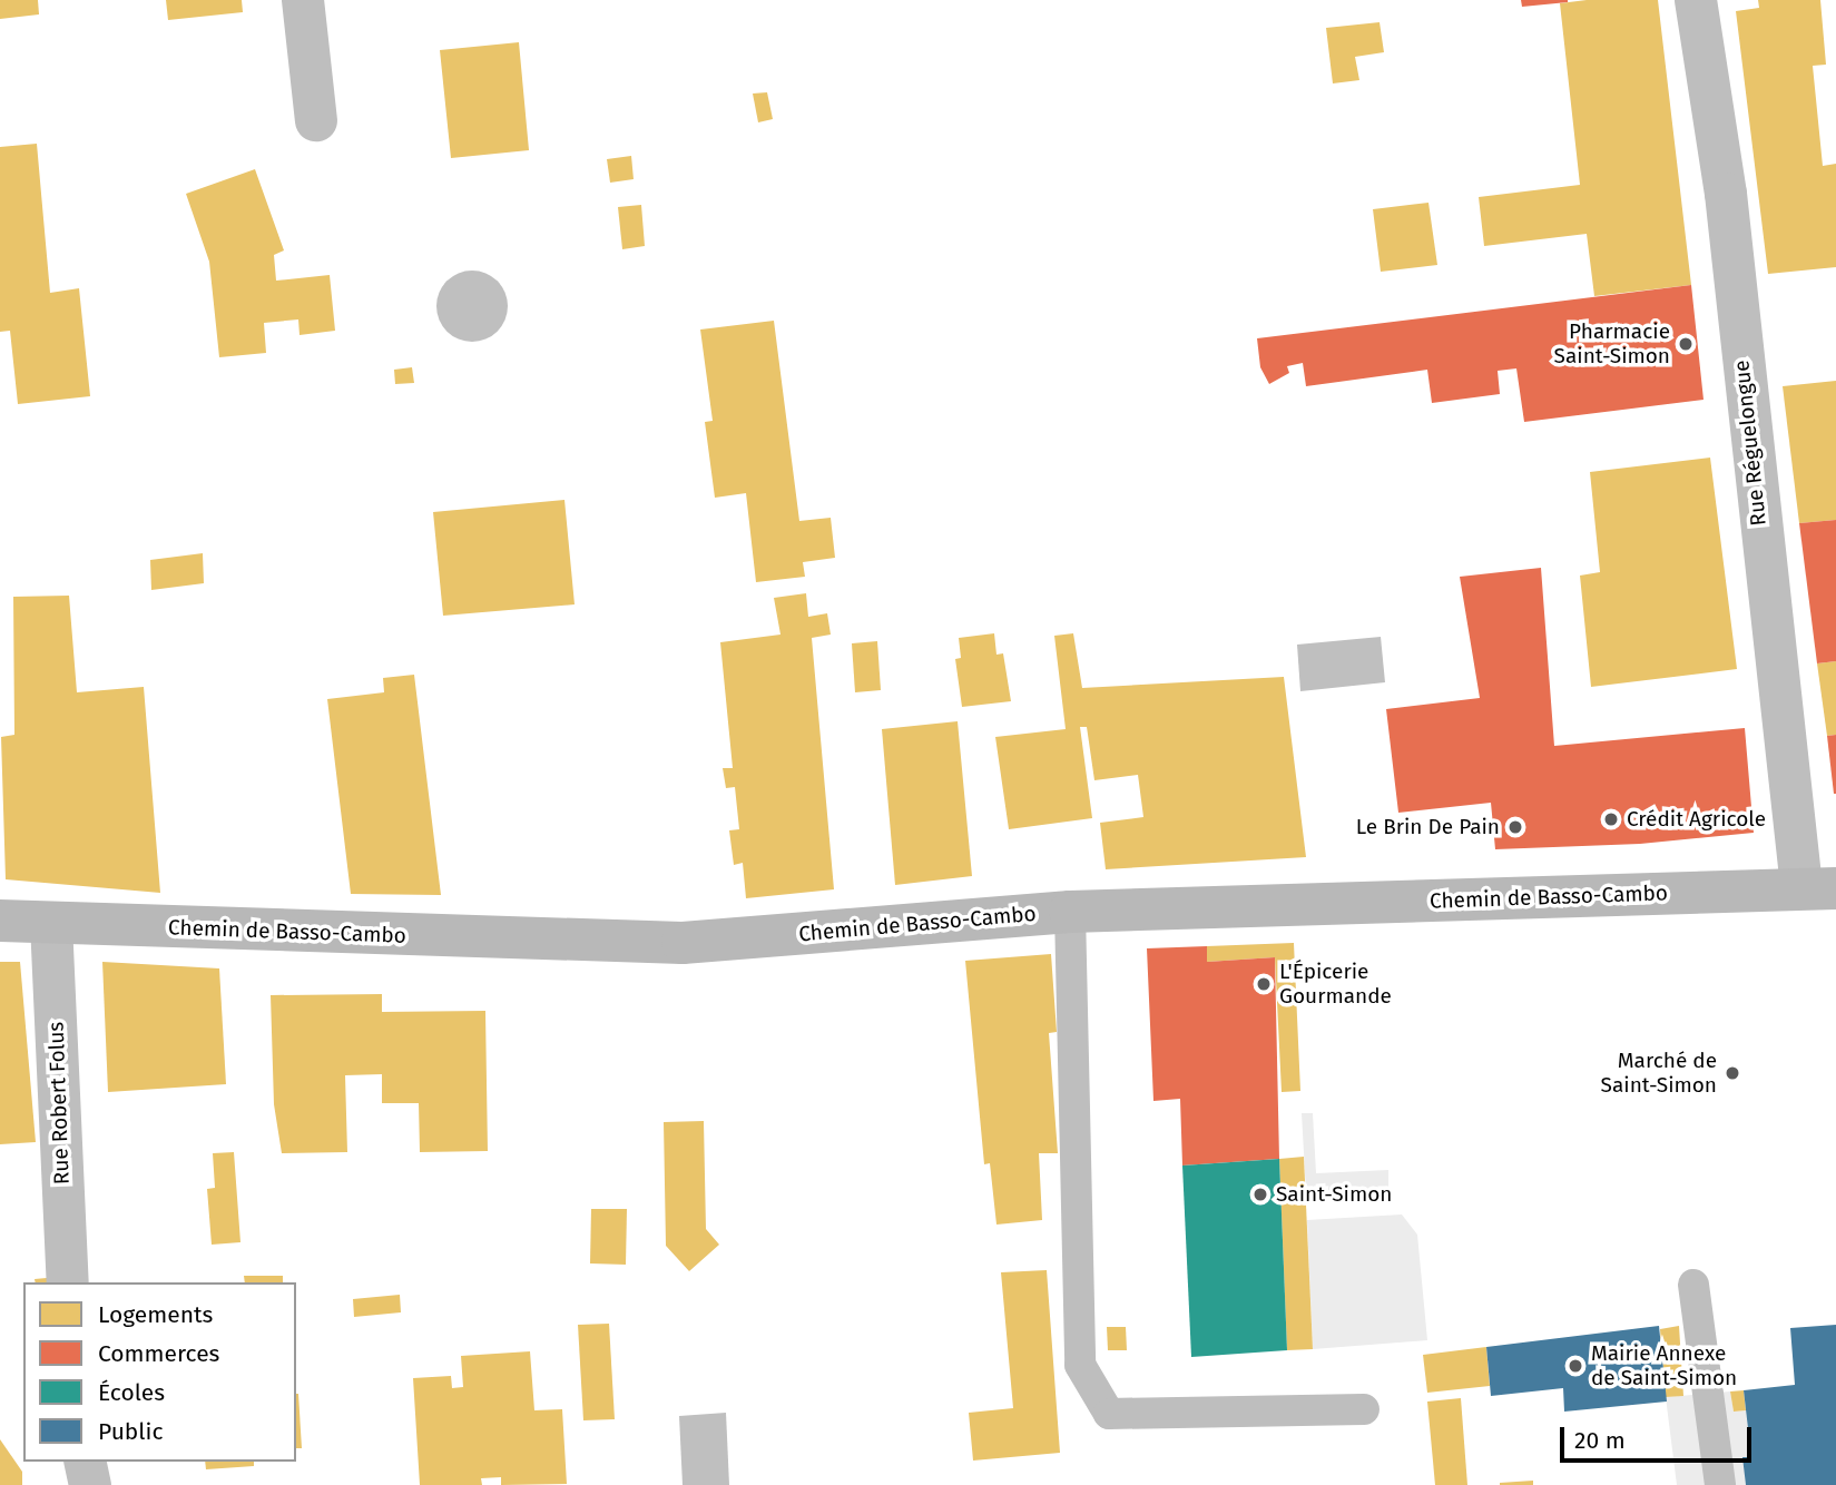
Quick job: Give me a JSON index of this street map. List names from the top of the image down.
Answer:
{
  "streets": {
    "street": ["Rue Réguelongue", "Chemin de Basso-Cambo", "Rue Robert Folus"]
  },
  "crossings": [
    ["Rue Réguelongue", "Chemin de Basso-Cambo"],
    ["Chemin de Basso-Cambo", "Rue Robert Folus"]
  ],
  "places": [
    "Pharmacie Saint-Simon",
    "Crédit Agricole",
    "Le Brin De Pain",
    "L'Épicerie Gourmande",
    "Marché de Saint-Simon",
    "Saint-Simon",
    "Mairie Annexe de Saint-Simon"
  ],
  "legend": [
    "Logements",
    "Commerces",
    "Écoles",
    "Public"
  ],
  "scale_bar": "20 m"
}
